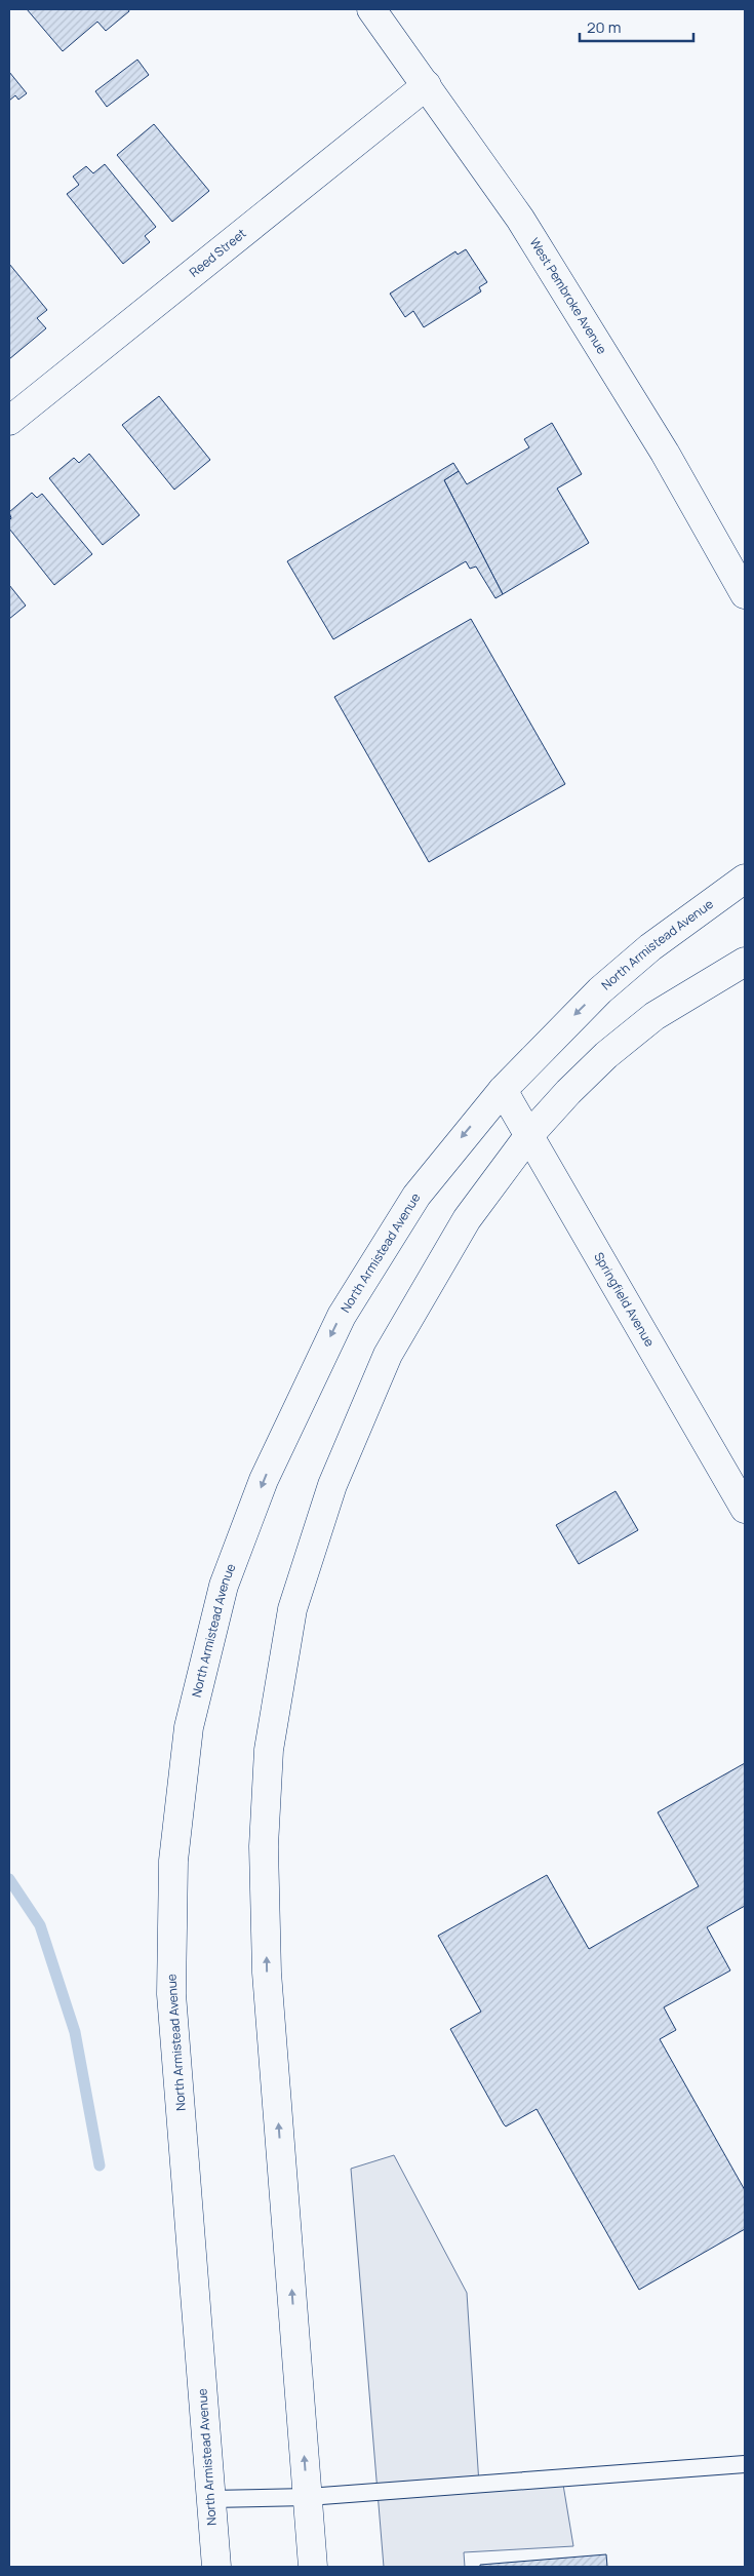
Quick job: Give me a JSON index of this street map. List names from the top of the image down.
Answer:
{
  "streets": {
    "main road": [
      "Reed Street",
      "West Pembroke Avenue",
      "North Armistead Avenue",
      "Springfield Avenue"
    ]
  },
  "crossings": [
    ["Reed Street", "West Pembroke Avenue"],
    ["North Armistead Avenue", "Springfield Avenue"]
  ],
  "scale_bar": "20 m"
}
